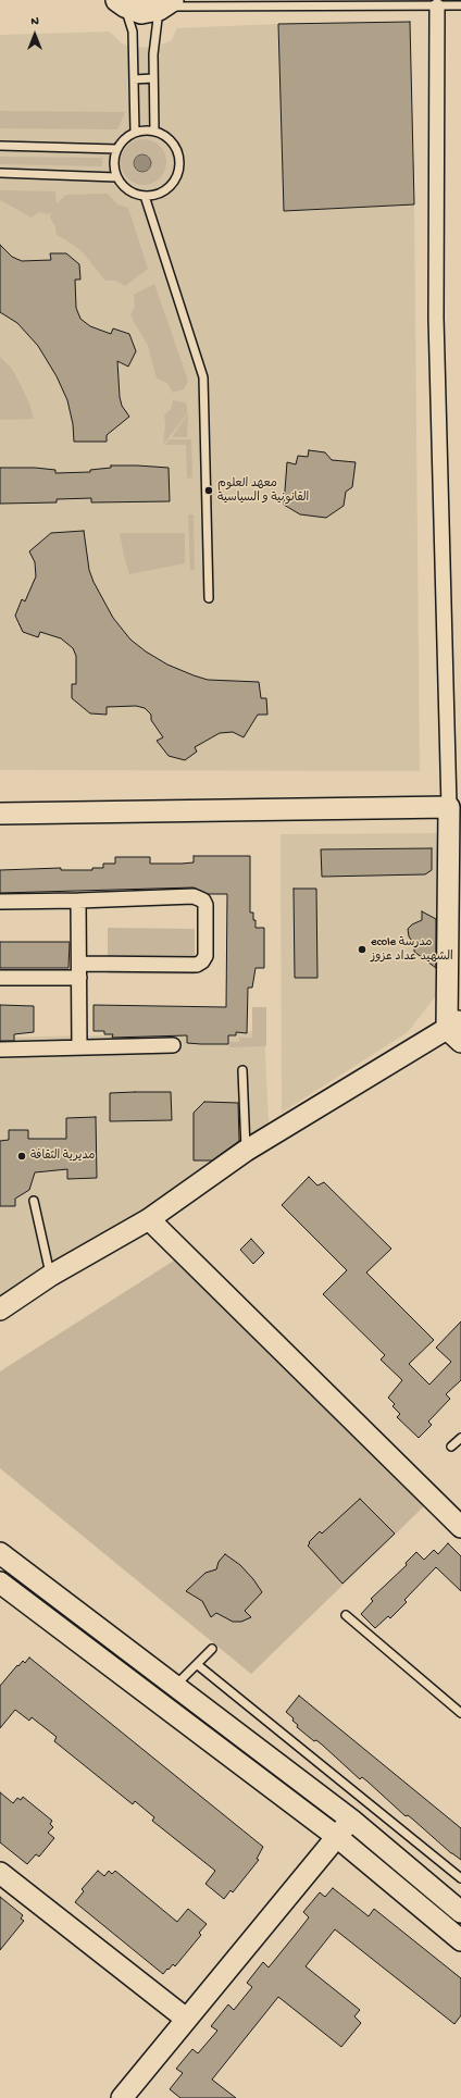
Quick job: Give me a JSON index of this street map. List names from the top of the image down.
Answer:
{
  "places": ["معهد العلوم القانونية و السياسية", "ecole مدرسة الشهيد عداد عزوز", "مديرية الثقافة"],
  "north": "top"
}
